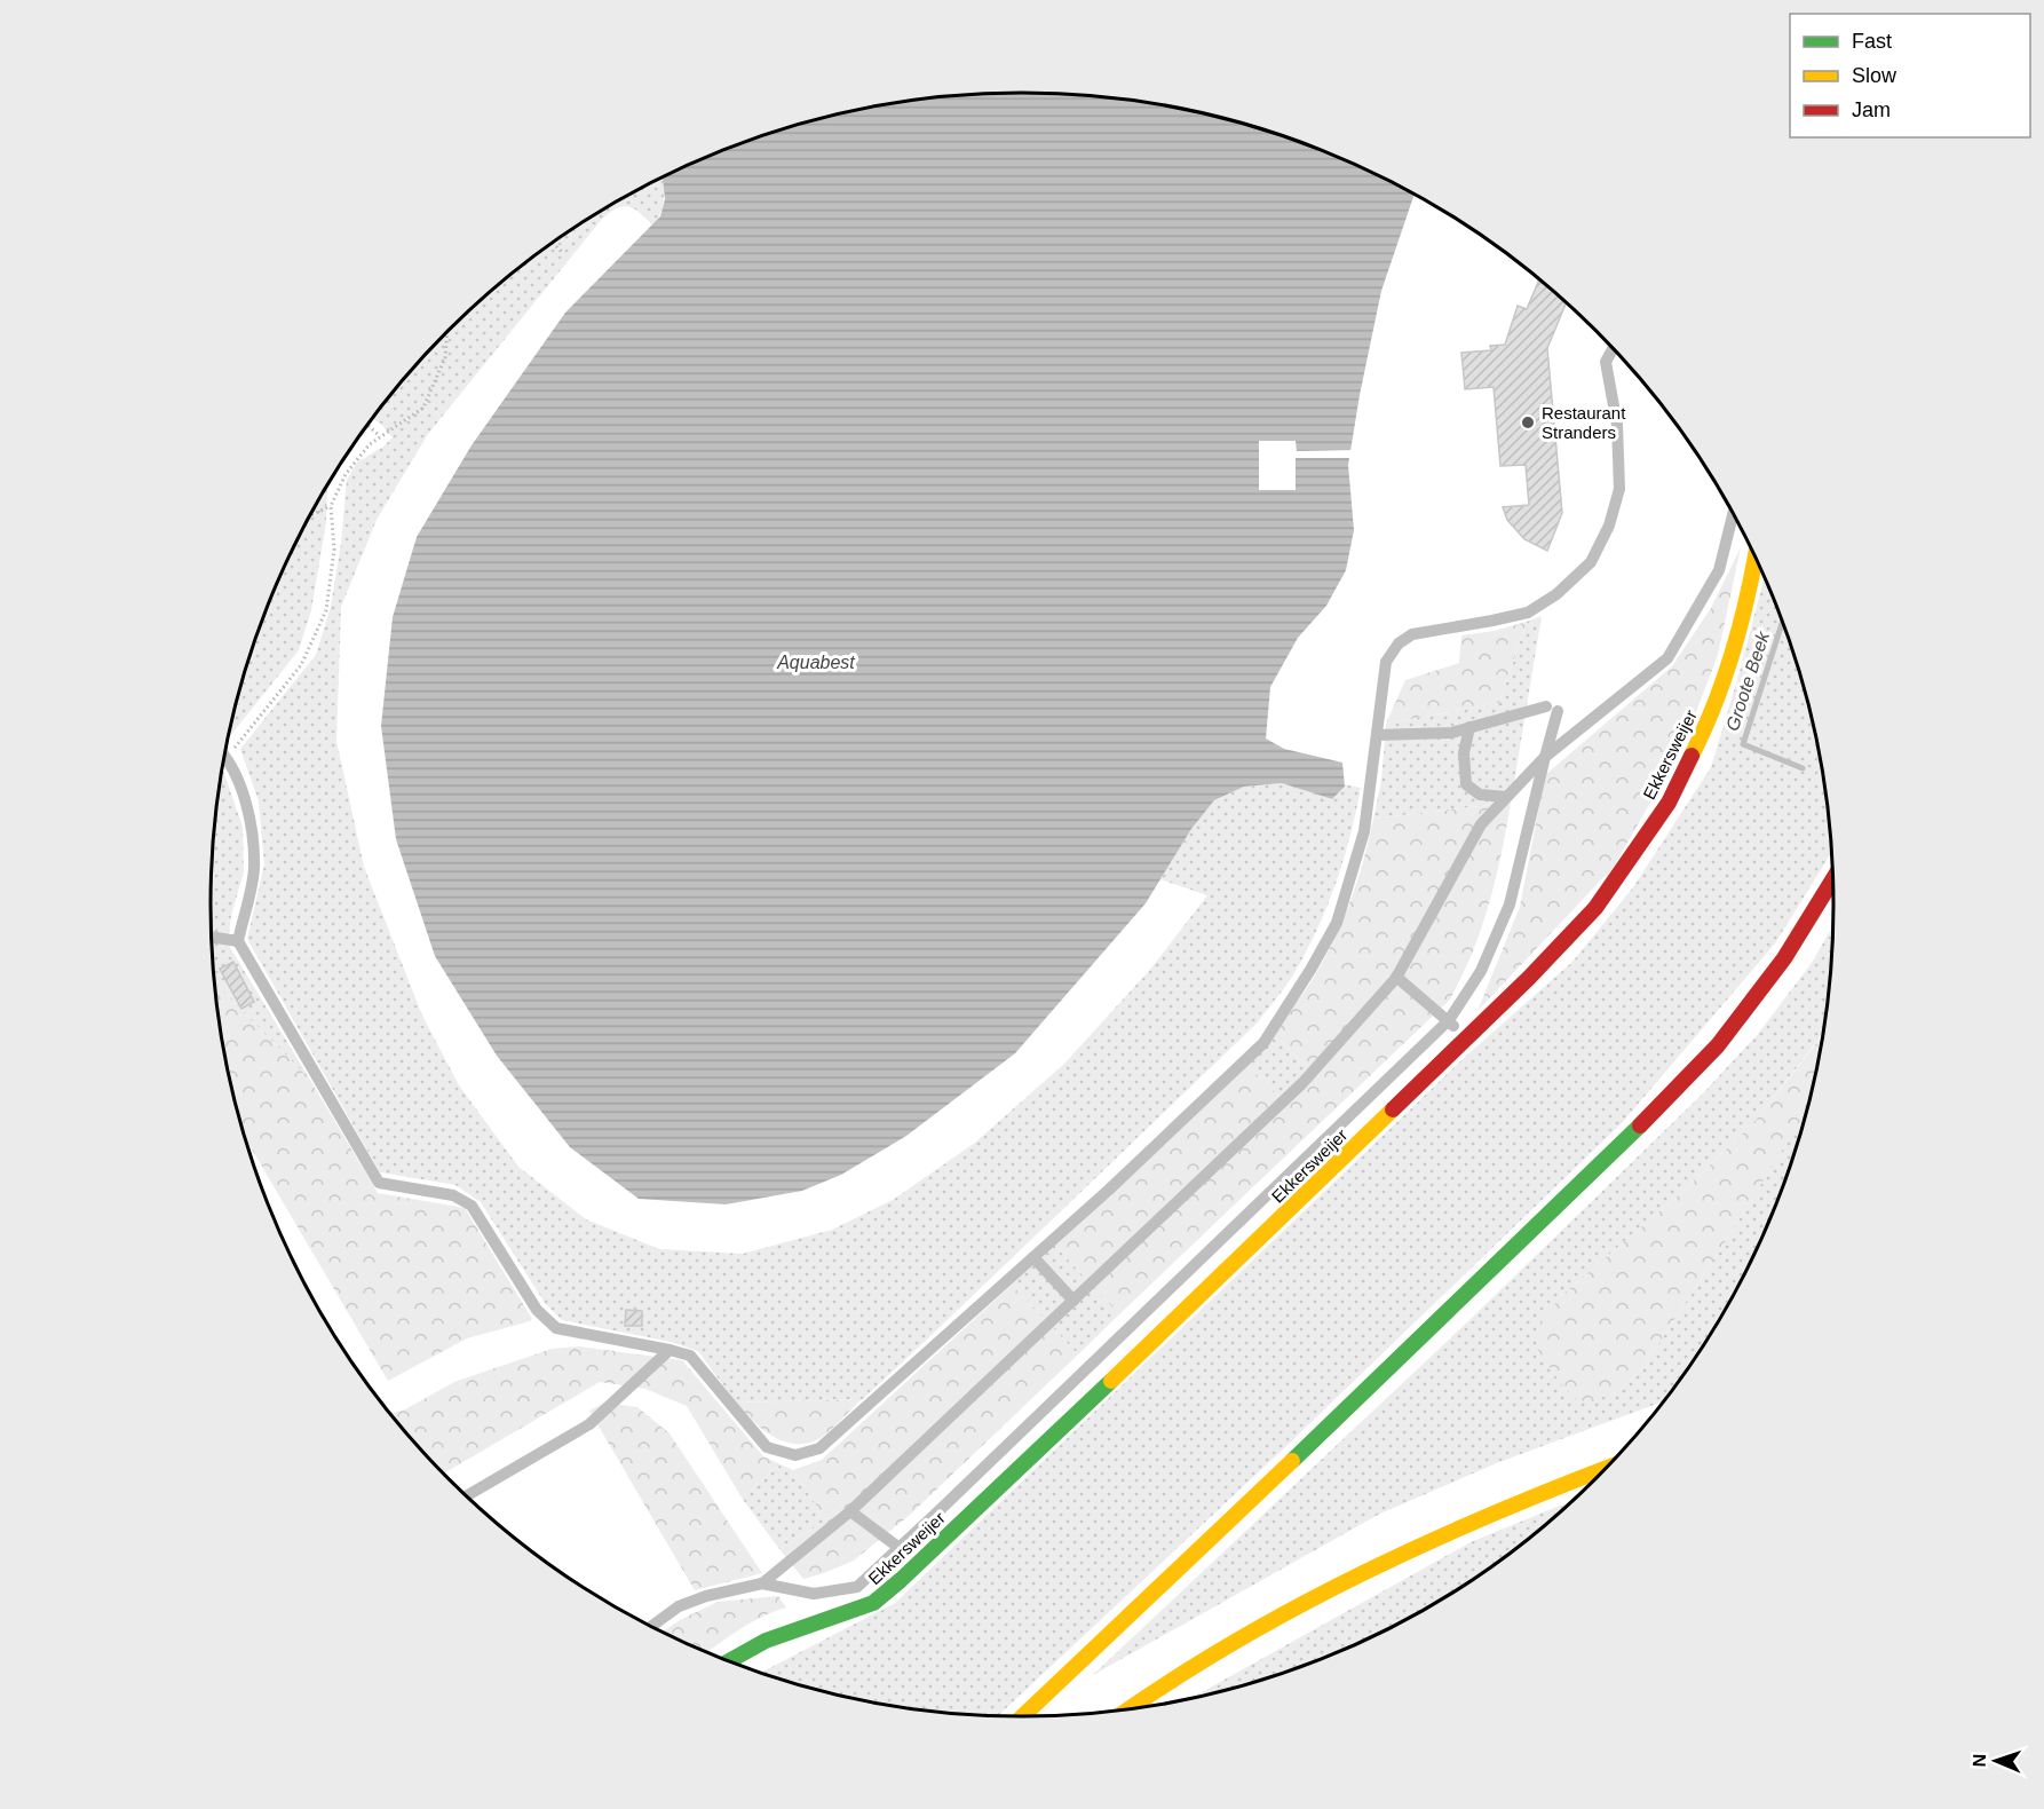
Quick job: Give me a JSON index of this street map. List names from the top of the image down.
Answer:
{
  "streets": {
    "main road": ["Ekkersweijer"]
  },
  "water": ["Aquabest", "Groote Beek"],
  "places": ["Restaurant Stranders"],
  "legend": ["Fast", "Slow", "Jam"],
  "north": "left"
}
